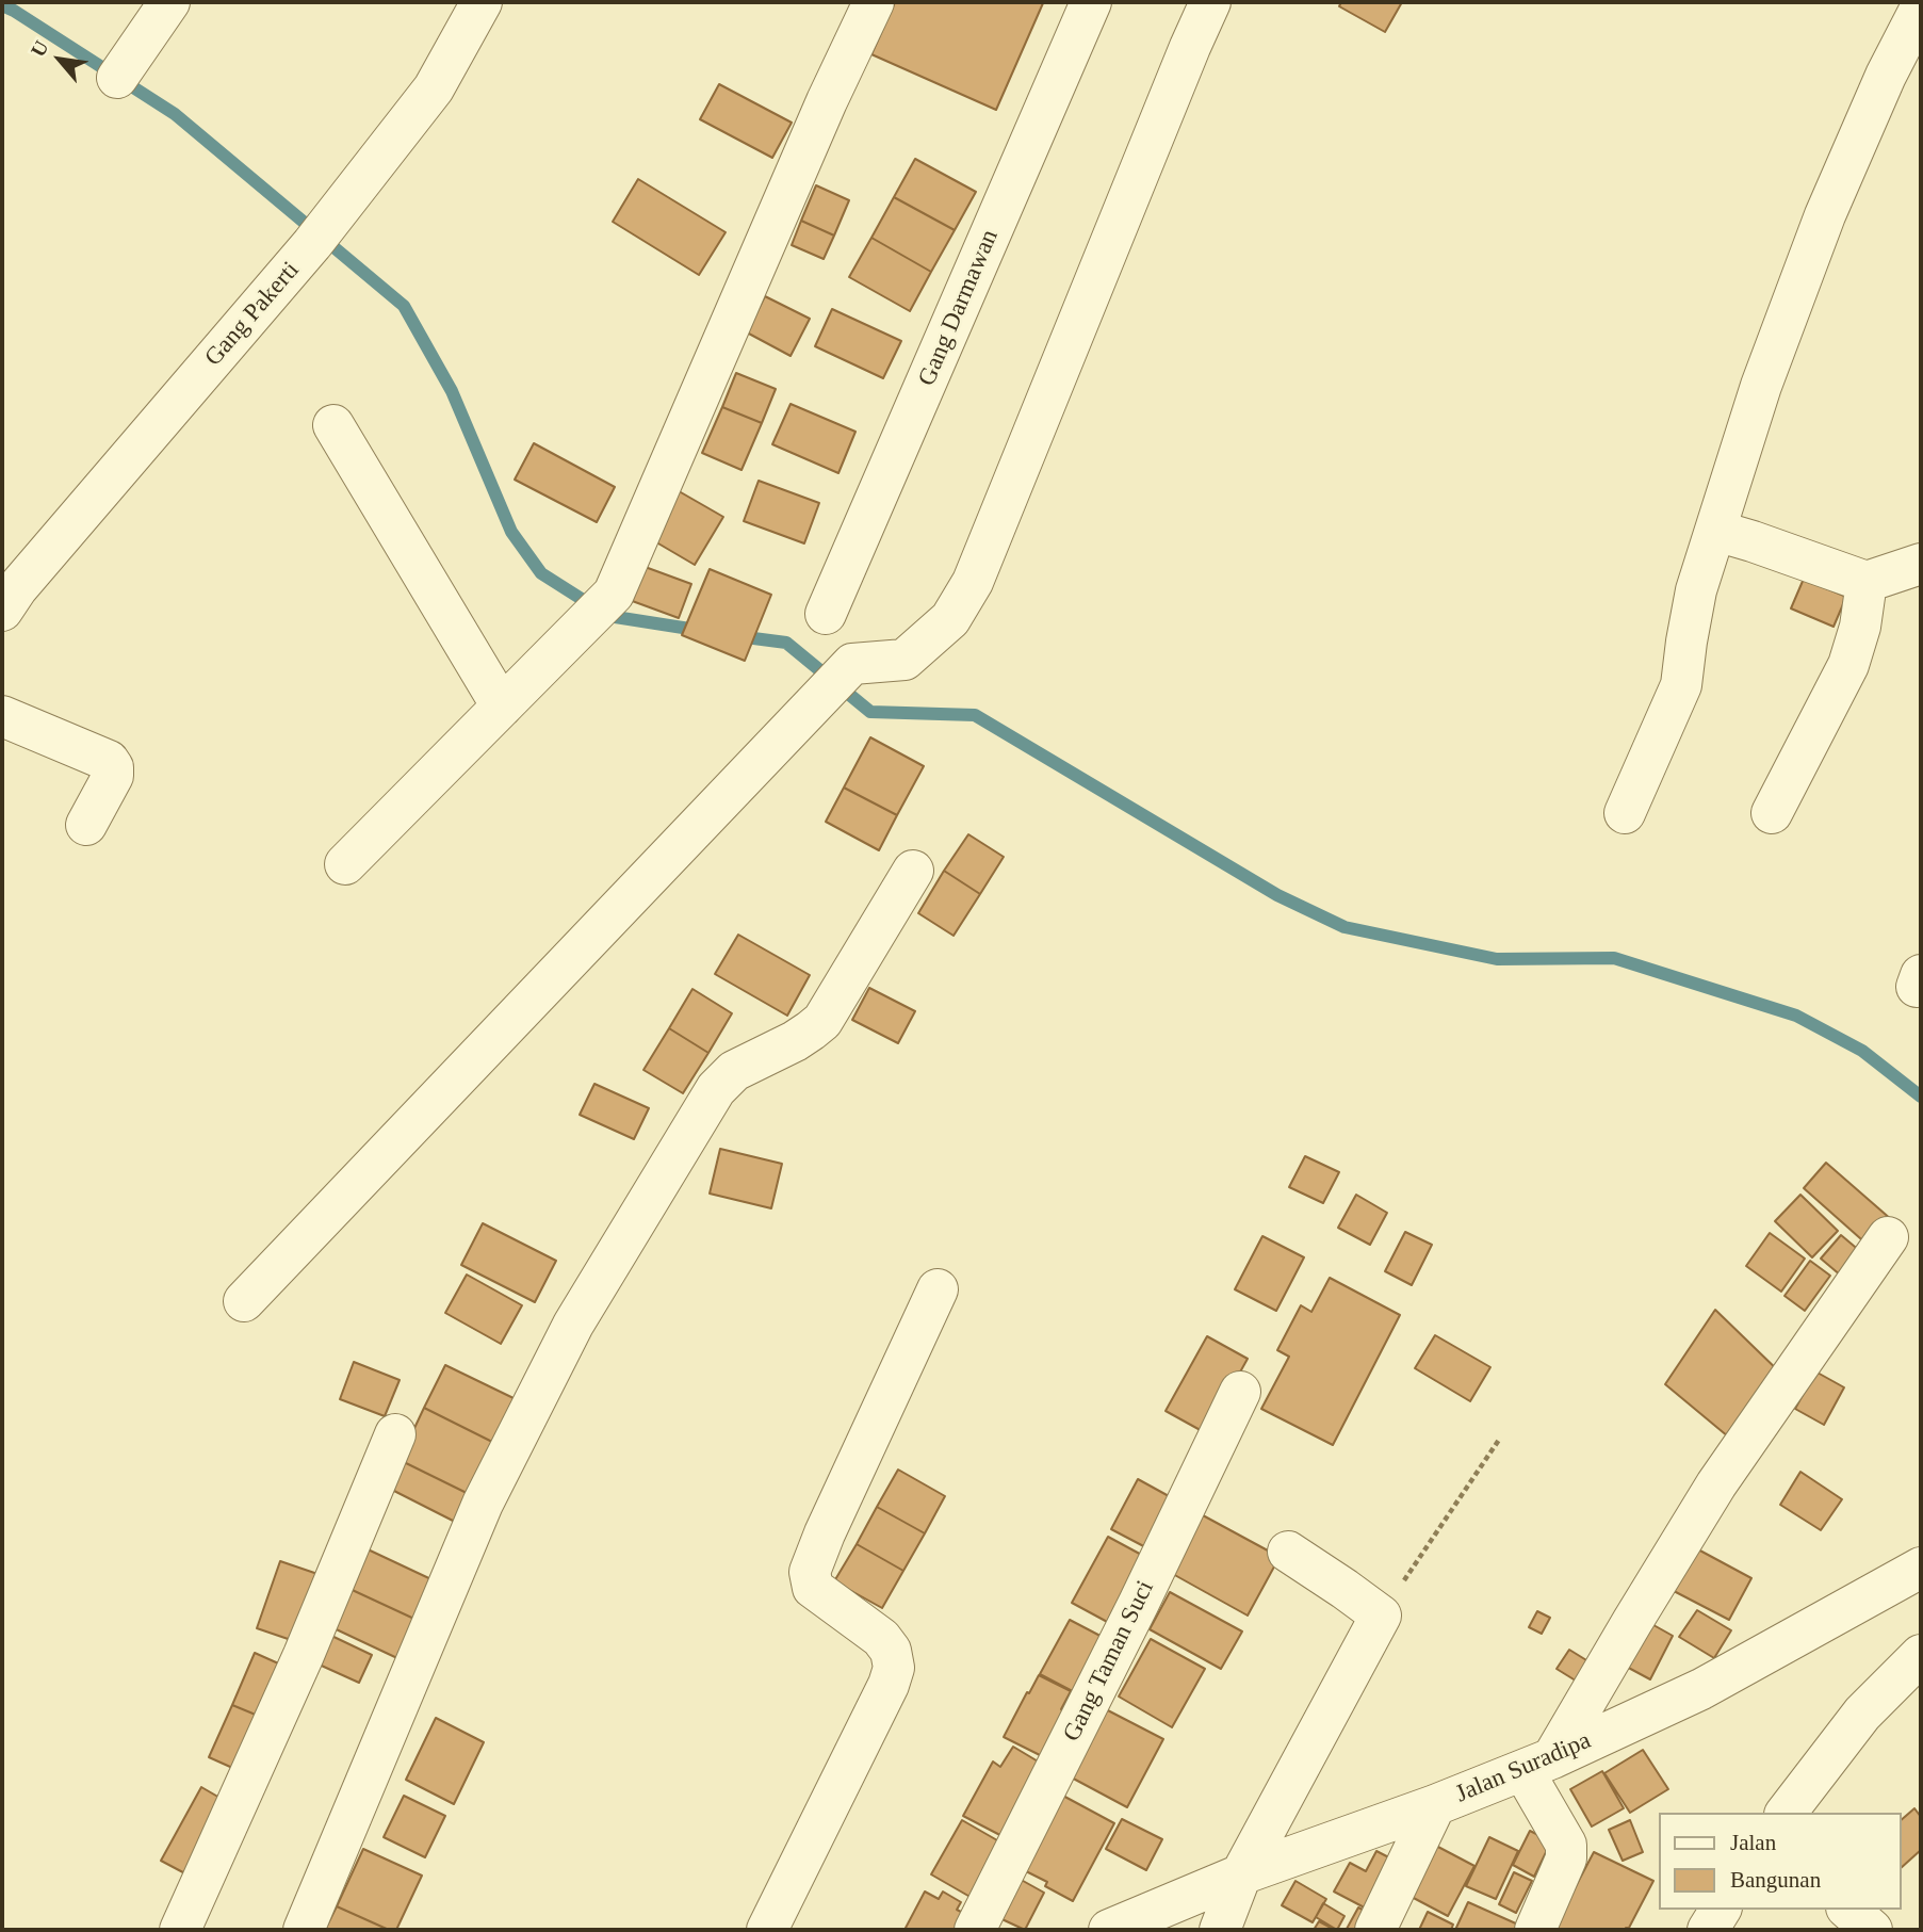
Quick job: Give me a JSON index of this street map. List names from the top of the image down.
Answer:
{
  "streets": {
    "street": [
      "Gang Darmawan",
      "Gang Pakerti",
      "Gang Taman Suci",
      "Jalan Suradipa"
    ]
  },
  "legend": ["Jalan", "Bangunan"],
  "north": "top left"
}
